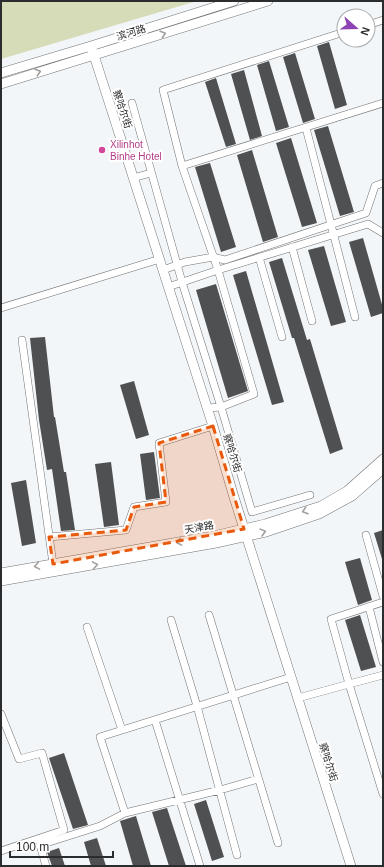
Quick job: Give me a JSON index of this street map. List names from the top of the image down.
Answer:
{
  "streets": {
    "street": ["滨河路", "察哈尔街", "天津路"]
  },
  "crossings": [
    ["滨河路", "察哈尔街"],
    ["察哈尔街", "天津路"]
  ],
  "places": ["Xilinhot Binhe Hotel"],
  "scale_bar": "100 m",
  "north": "right"
}
